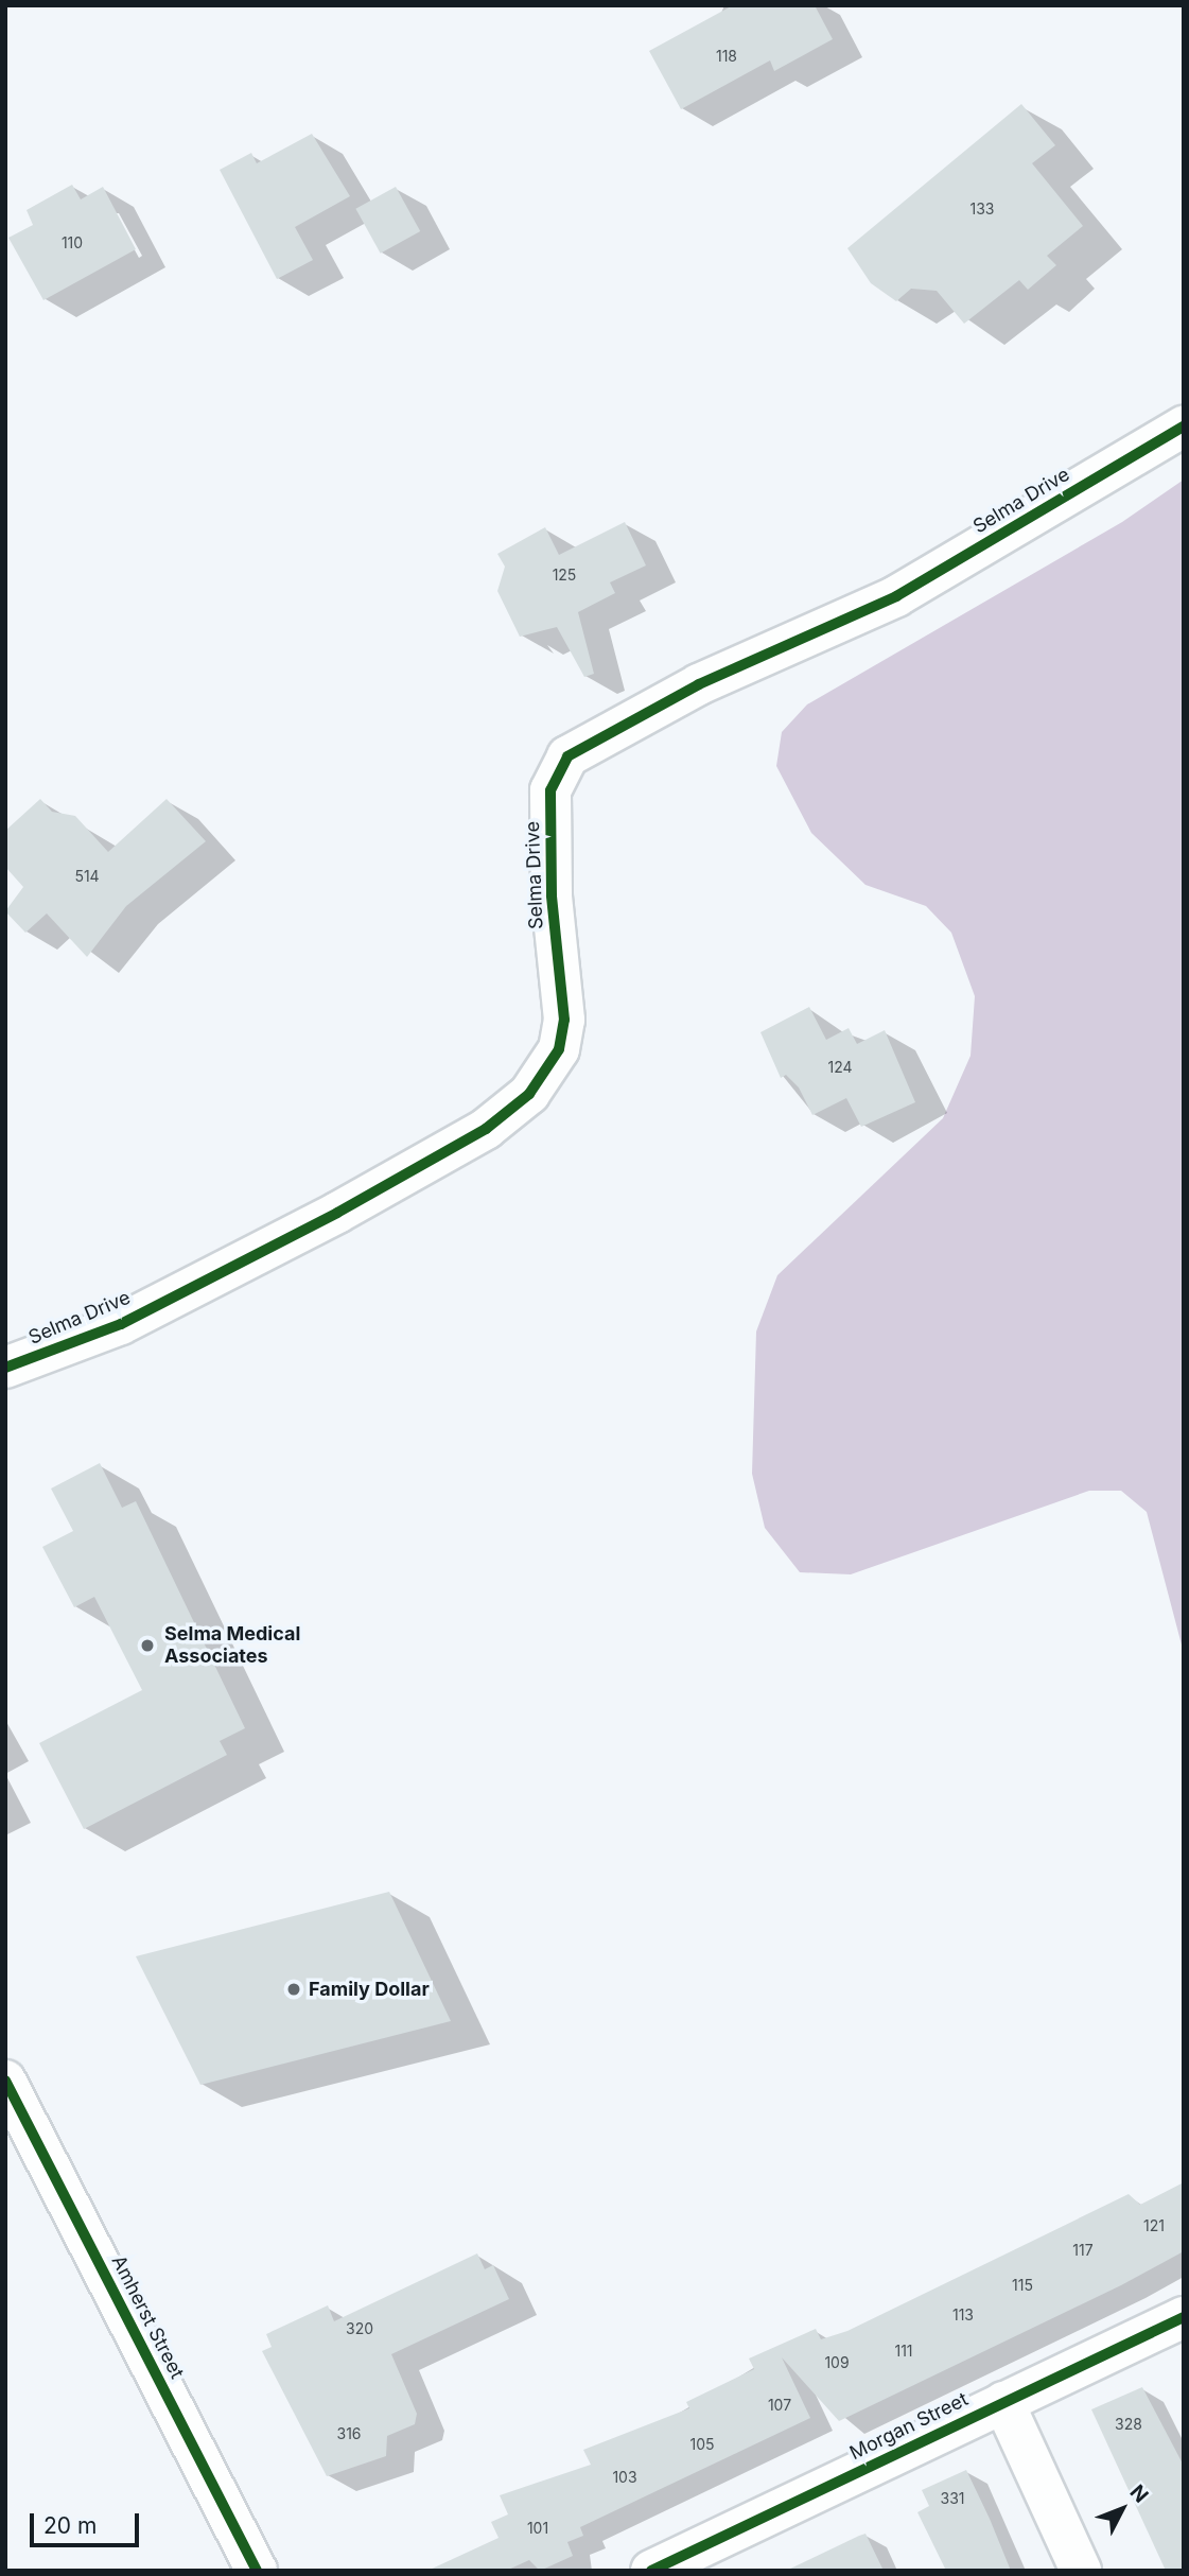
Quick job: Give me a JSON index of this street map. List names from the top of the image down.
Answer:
{
  "streets": {
    "street": ["Selma Drive", "Amherst Street", "Morgan Street"]
  },
  "places": ["Selma Medical Associates", "Family Dollar"],
  "house_numbers": [
    "118",
    "133",
    "110",
    "125",
    "514",
    "124",
    "121",
    "117",
    "115",
    "113",
    "320",
    "111",
    "109",
    "107",
    "328",
    "316",
    "105",
    "103",
    "331",
    "101"
  ],
  "scale_bar": "20 m",
  "north": "top right"
}
